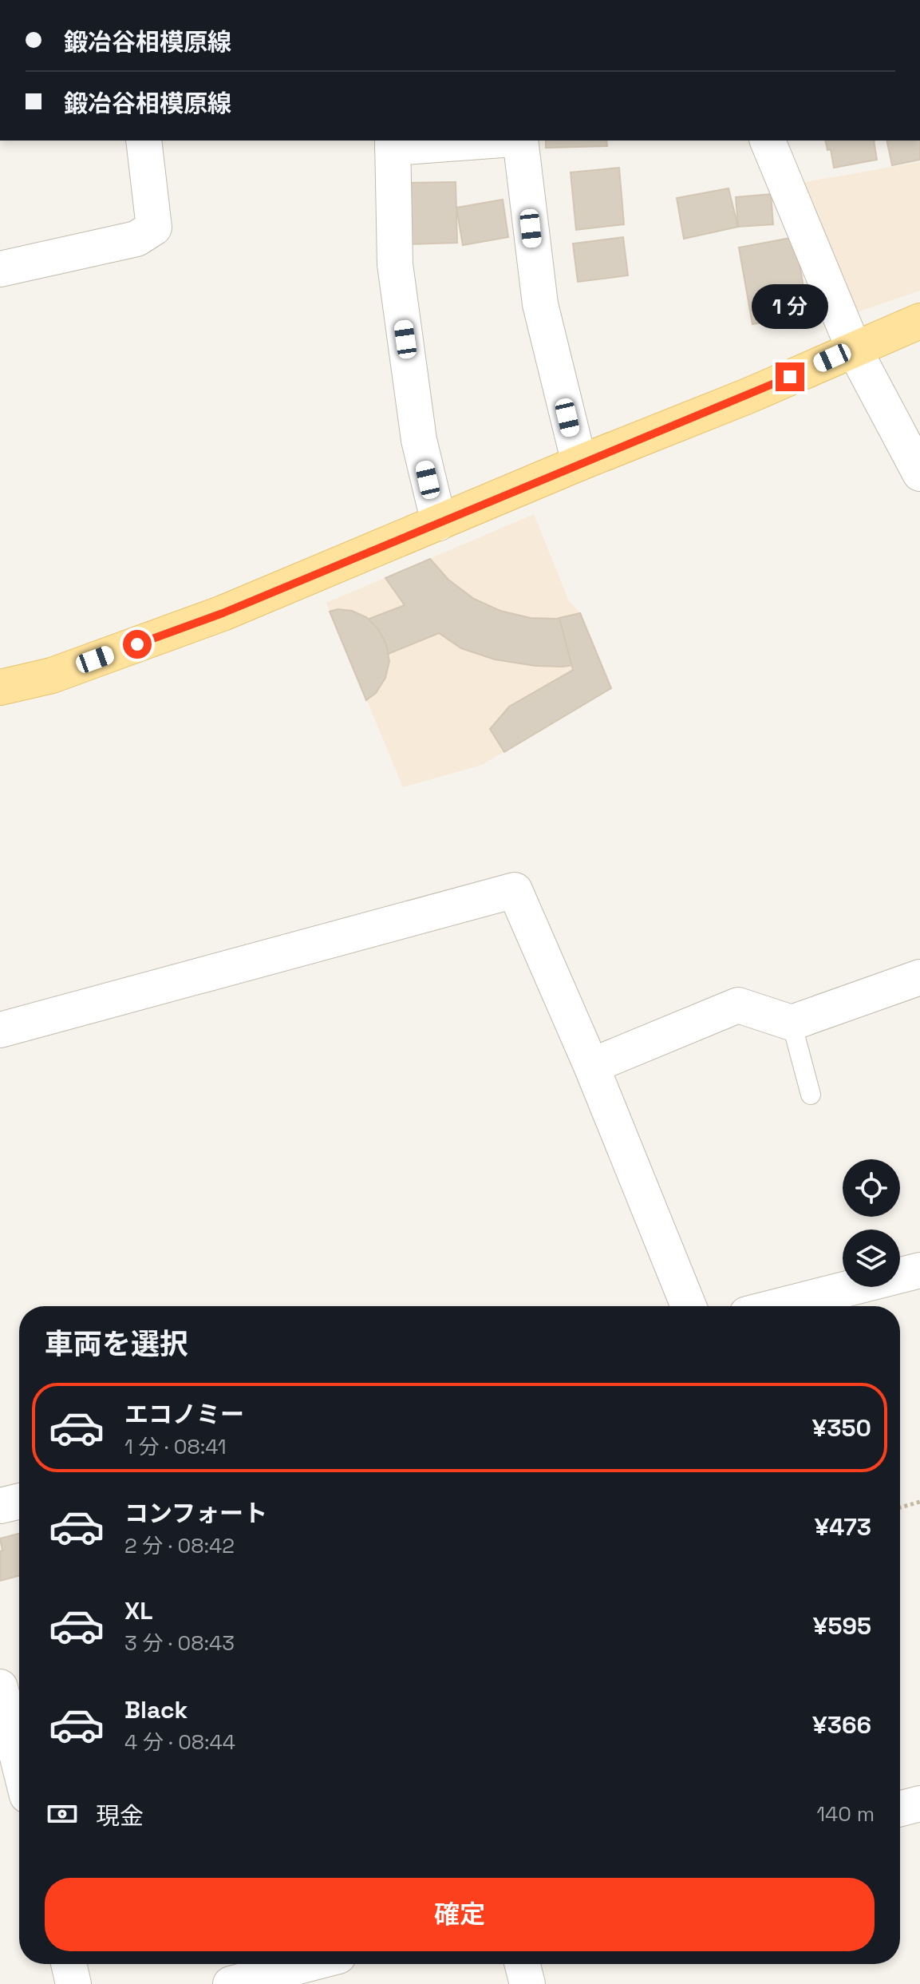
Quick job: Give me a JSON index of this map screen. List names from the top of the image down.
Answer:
{
  "page": {
    "banner": ["鍛冶谷相模原線", "鍛冶谷相模原線"],
    "bubble": "1 分",
    "heading": "車両を選択",
    "list": [
      {
        "name": "エコノミー",
        "note": "1 分 · 08:41",
        "value": "¥350"
      },
      {
        "name": "コンフォート",
        "note": "2 分 · 08:42",
        "value": "¥473"
      },
      {
        "name": "XL",
        "note": "3 分 · 08:43",
        "value": "¥595"
      },
      {
        "name": "Black",
        "note": "4 分 · 08:44",
        "value": "¥366"
      }
    ],
    "pay": ["現金", "140 m"],
    "buttons": "確定"
  }
}
